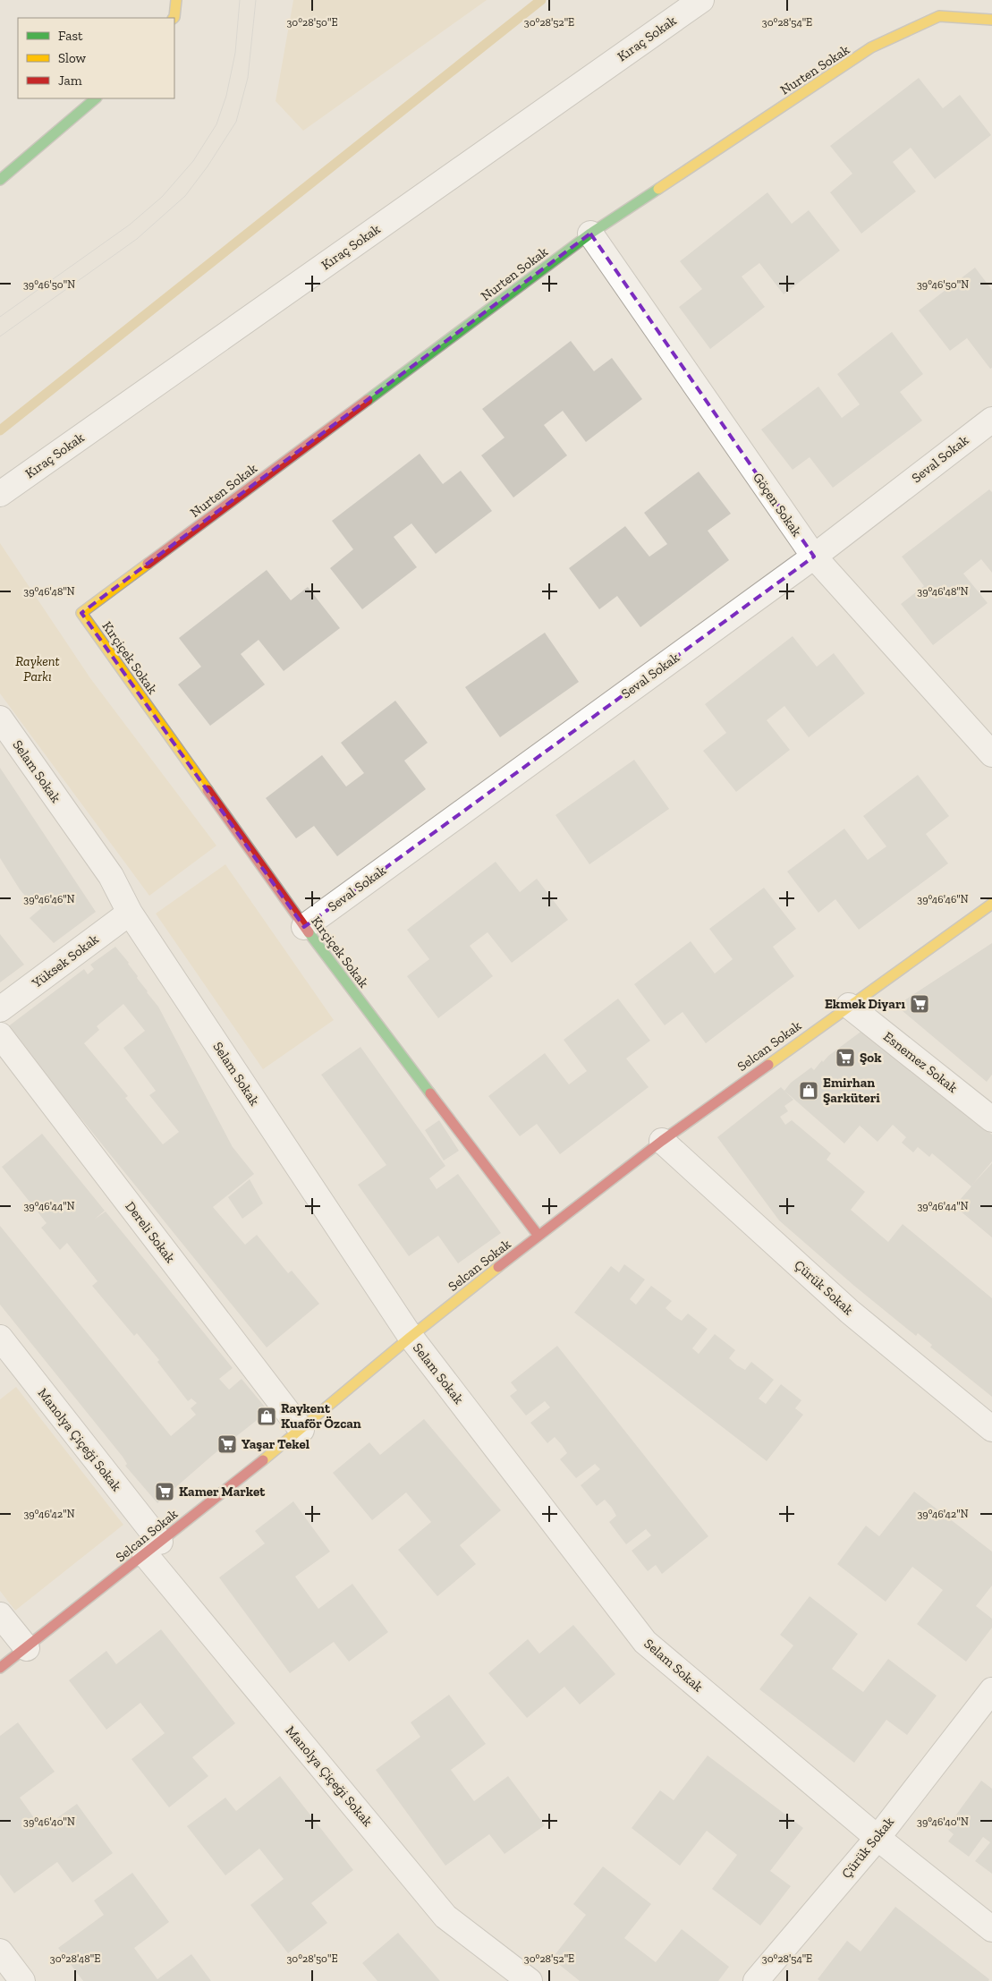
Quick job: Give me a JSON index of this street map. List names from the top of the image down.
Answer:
{
  "streets": {
    "street": [
      "Kıraç Sokak",
      "Nurten Sokak",
      "Seval Sokak",
      "Göçen Sokak",
      "Kırçiçek Sokak",
      "Selam Sokak",
      "Yüksek Sokak",
      "Selcan Sokak",
      "Esnemez Sokak",
      "Dereli Sokak",
      "Çürük Sokak",
      "Manolya Çiçeği Sokak"
    ]
  },
  "crossings": [
    ["Nurten Sokak", "Göçen Sokak"],
    ["Nurten Sokak", "Kırçiçek Sokak"],
    ["Seval Sokak", "Göçen Sokak"],
    ["Seval Sokak", "Kırçiçek Sokak"],
    ["Kırçiçek Sokak", "Selcan Sokak"],
    ["Selam Sokak", "Yüksek Sokak"],
    ["Selam Sokak", "Selcan Sokak"],
    ["Selam Sokak", "Çürük Sokak"],
    ["Selcan Sokak", "Esnemez Sokak"],
    ["Selcan Sokak", "Dereli Sokak"],
    ["Selcan Sokak", "Çürük Sokak"],
    ["Selcan Sokak", "Manolya Çiçeği Sokak"]
  ],
  "parks": ["Raykent Parkı"],
  "places": {
    "supermarket": [
      "Ekmek Diyarı",
      "Şok",
      "Yaşar Tekel",
      "Kamer Market"
    ],
    "shop": ["Emirhan Şarküteri", "Raykent Kuaför Özcan"]
  },
  "legend": ["Fast", "Slow", "Jam"],
  "coordinates": [
    "30°28'50\"E",
    "30°28'52\"E",
    "30°28'54\"E",
    "39°46'50\"N",
    "39°46'48\"N",
    "39°46'46\"N",
    "39°46'44\"N",
    "39°46'42\"N",
    "39°46'40\"N",
    "30°28'48\"E"
  ]
}
